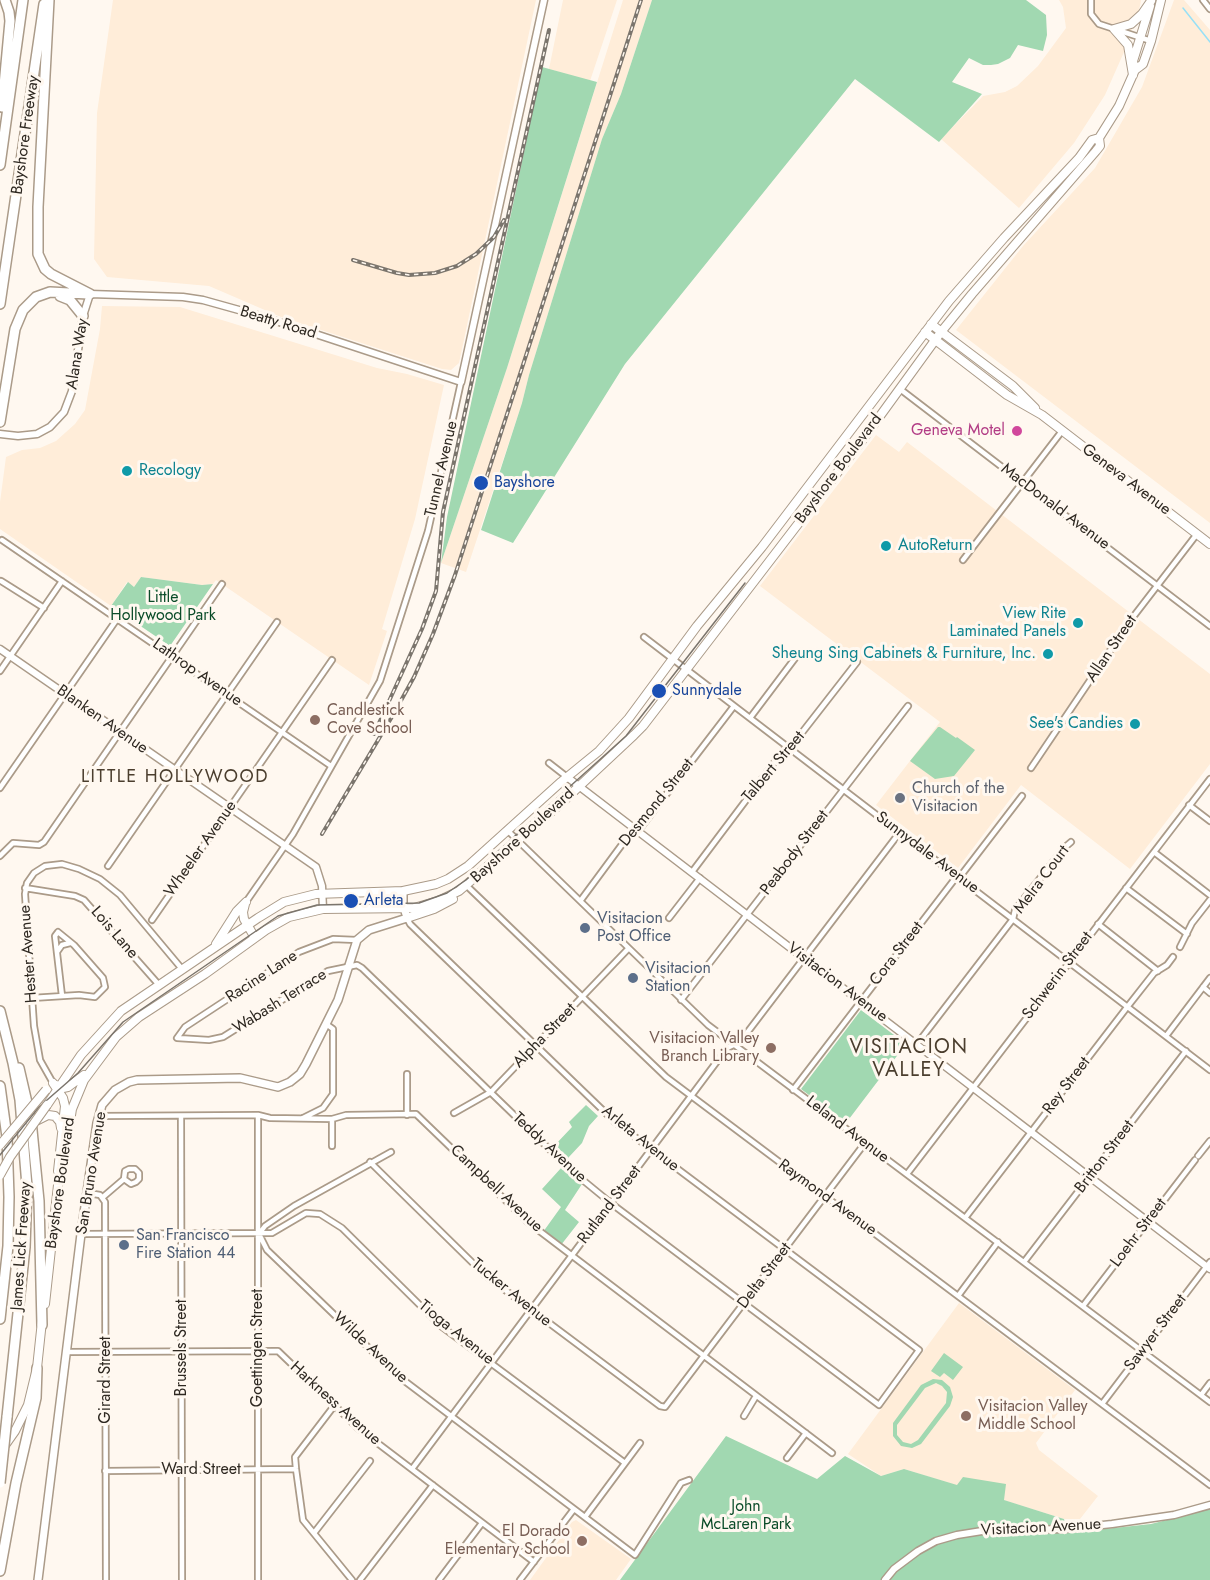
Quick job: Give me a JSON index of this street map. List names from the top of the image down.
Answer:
{
  "streets": {
    "highway": ["Bayshore Freeway", "James Lick Freeway"],
    "main road": [
      "Bayshore Boulevard",
      "Geneva Avenue",
      "Arleta Avenue",
      "San Bruno Avenue"
    ],
    "street": [
      "Beatty Road",
      "Alana Way",
      "Tunnel Avenue",
      "MacDonald Avenue",
      "Allan Street",
      "Lathrop Avenue",
      "Blanken Avenue",
      "Talbert Street",
      "Desmond Street",
      "Wheeler Avenue",
      "Peabody Street",
      "Sunnydale Avenue",
      "Melra Court",
      "Lois Lane",
      "Hester Avenue",
      "Cora Street",
      "Schwerin Street",
      "Racine Lane",
      "Visitacion Avenue",
      "Wabash Terrace",
      "Alpha Street",
      "Rey Street",
      "Leland Avenue",
      "Teddy Avenue",
      "Britton Street",
      "Campbell Avenue",
      "Raymond Avenue",
      "Rutland Street",
      "Loehr Street",
      "Delta Street",
      "Tucker Avenue",
      "Tioga Avenue",
      "Sawyer Street",
      "Brussels Street",
      "Goettingen Street",
      "Wilde Avenue",
      "Girard Street",
      "Harkness Avenue",
      "Ward Street"
    ]
  },
  "crossings": [
    ["Beatty Road", "Alana Way"],
    ["Beatty Road", "Tunnel Avenue"],
    ["Tunnel Avenue", "Lathrop Avenue"],
    ["Tunnel Avenue", "Blanken Avenue"],
    ["Bayshore Boulevard", "Geneva Avenue"],
    ["Bayshore Boulevard", "MacDonald Avenue"],
    ["Bayshore Boulevard", "Blanken Avenue"],
    ["Bayshore Boulevard", "Sunnydale Avenue"],
    ["Bayshore Boulevard", "Lois Lane"],
    ["Bayshore Boulevard", "Hester Avenue"],
    ["Bayshore Boulevard", "Visitacion Avenue"],
    ["Bayshore Boulevard", "Leland Avenue"],
    ["Bayshore Boulevard", "Arleta Avenue"],
    ["Bayshore Boulevard", "Raymond Avenue"],
    ["Geneva Avenue", "Allan Street"],
    ["MacDonald Avenue", "Allan Street"],
    ["Lathrop Avenue", "Wheeler Avenue"],
    ["Blanken Avenue", "Wheeler Avenue"],
    ["Talbert Street", "Sunnydale Avenue"],
    ["Talbert Street", "Visitacion Avenue"],
    ["Desmond Street", "Sunnydale Avenue"],
    ["Desmond Street", "Visitacion Avenue"],
    ["Desmond Street", "Leland Avenue"],
    ["Peabody Street", "Sunnydale Avenue"],
    ["Peabody Street", "Visitacion Avenue"],
    ["Peabody Street", "Leland Avenue"],
    ["Sunnydale Avenue", "Melra Court"],
    ["Sunnydale Avenue", "Cora Street"],
    ["Sunnydale Avenue", "Schwerin Street"],
    ["Sunnydale Avenue", "Rey Street"],
    ["Sunnydale Avenue", "Britton Street"],
    ["Sunnydale Avenue", "Rutland Street"],
    ["Lois Lane", "Hester Avenue"],
    ["Cora Street", "Visitacion Avenue"],
    ["Cora Street", "Leland Avenue"],
    ["Schwerin Street", "Visitacion Avenue"],
    ["Schwerin Street", "Leland Avenue"],
    ["Racine Lane", "Wabash Terrace"],
    ["Racine Lane", "San Bruno Avenue"],
    ["Visitacion Avenue", "Rey Street"],
    ["Visitacion Avenue", "Britton Street"],
    ["Visitacion Avenue", "Rutland Street"],
    ["Visitacion Avenue", "Loehr Street"],
    ["Visitacion Avenue", "Sawyer Street"],
    ["Wabash Terrace", "Teddy Avenue"],
    ["Wabash Terrace", "San Bruno Avenue"],
    ["Alpha Street", "Leland Avenue"],
    ["Alpha Street", "Arleta Avenue"],
    ["Alpha Street", "Teddy Avenue"],
    ["Alpha Street", "Raymond Avenue"],
    ["Rey Street", "Leland Avenue"],
    ["Leland Avenue", "Britton Street"],
    ["Leland Avenue", "Rutland Street"],
    ["Leland Avenue", "Loehr Street"],
    ["Leland Avenue", "Delta Street"],
    ["Leland Avenue", "Sawyer Street"],
    ["Arleta Avenue", "Teddy Avenue"],
    ["Arleta Avenue", "Rutland Street"],
    ["Arleta Avenue", "Delta Street"],
    ["Teddy Avenue", "San Bruno Avenue"],
    ["Teddy Avenue", "Rutland Street"],
    ["Teddy Avenue", "Delta Street"],
    ["San Bruno Avenue", "Campbell Avenue"],
    ["San Bruno Avenue", "Harkness Avenue"],
    ["Campbell Avenue", "Rutland Street"],
    ["Campbell Avenue", "Delta Street"],
    ["Campbell Avenue", "Brussels Street"],
    ["Campbell Avenue", "Goettingen Street"],
    ["Raymond Avenue", "Rutland Street"],
    ["Raymond Avenue", "Delta Street"],
    ["Raymond Avenue", "Sawyer Street"],
    ["Rutland Street", "Tucker Avenue"],
    ["Rutland Street", "Tioga Avenue"],
    ["Rutland Street", "Wilde Avenue"],
    ["Rutland Street", "Harkness Avenue"],
    ["Delta Street", "Tucker Avenue"],
    ["Tioga Avenue", "Goettingen Street"],
    ["Tioga Avenue", "Wilde Avenue"],
    ["Brussels Street", "Harkness Avenue"],
    ["Brussels Street", "Ward Street"],
    ["Goettingen Street", "Wilde Avenue"],
    ["Goettingen Street", "Harkness Avenue"],
    ["Goettingen Street", "Ward Street"],
    ["Girard Street", "Harkness Avenue"],
    ["Girard Street", "Ward Street"]
  ],
  "districts": ["LITTLE HOLLYWOOD", "VISITACION VALLEY"],
  "parks": ["Little Hollywood Park", "John McLaren Park"],
  "places": [
    "Geneva Motel",
    "Recology",
    "Bayshore",
    "AutoReturn",
    "View Rite Laminated Panels",
    "Sheung Sing Cabinets & Furniture, Inc.",
    "Sunnydale",
    "Candlestick Cove School",
    "See's Candies",
    "Church of the Visitacion",
    "Arleta",
    "Visitacion Post Office",
    "Visitacion Station",
    "Visitacion Valley Branch Library",
    "San Francisco Fire Station 44",
    "Visitacion Valley Middle School",
    "El Dorado Elementary School"
  ]
}
